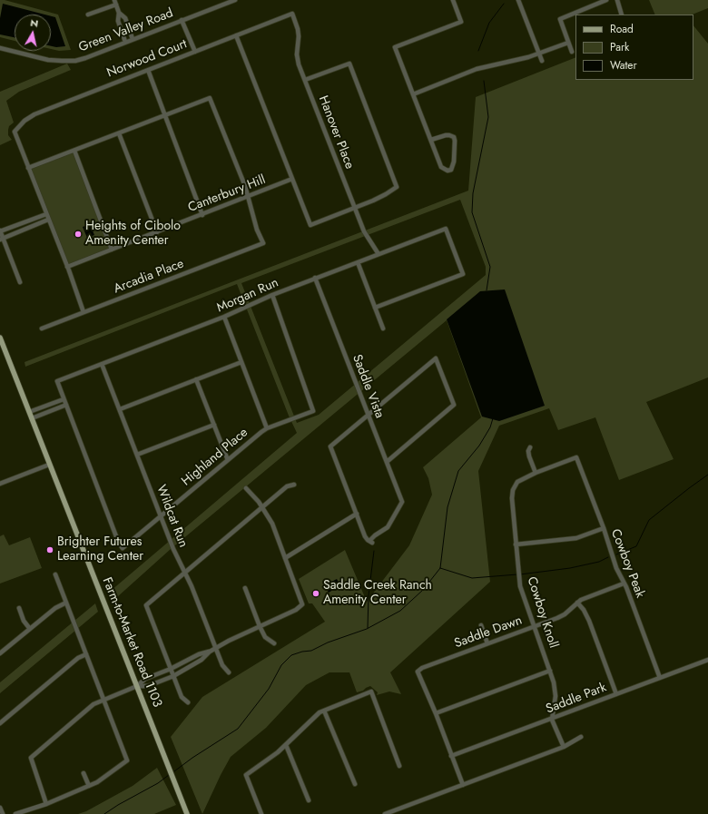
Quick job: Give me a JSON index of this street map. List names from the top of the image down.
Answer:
{
  "streets": {
    "main road": ["Farm-to-Market Road 1103"],
    "street": [
      "Green Valley Road",
      "Norwood Court",
      "Hanover Place",
      "Canterbury Hill",
      "Arcadia Place",
      "Morgan Run",
      "Saddle Vista",
      "Highland Place",
      "Wildcat Run",
      "Cowboy Peak",
      "Cowboy Knoll",
      "Saddle Dawn",
      "Saddle Park"
    ]
  },
  "crossings": [
    ["Norwood Court", "Hanover Place"],
    ["Hanover Place", "Morgan Run"],
    ["Canterbury Hill", "Arcadia Place"],
    ["Morgan Run", "Saddle Vista"],
    ["Morgan Run", "Highland Place"],
    ["Morgan Run", "Wildcat Run"],
    ["Highland Place", "Wildcat Run"],
    ["Cowboy Peak", "Cowboy Knoll"],
    ["Cowboy Peak", "Saddle Dawn"],
    ["Cowboy Peak", "Saddle Park"],
    ["Cowboy Knoll", "Saddle Dawn"],
    ["Cowboy Knoll", "Saddle Park"]
  ],
  "places": ["Heights of Cibolo Amenity Center", "Brighter Futures Learning Center", "Saddle Creek Ranch Amenity Center"],
  "legend": ["Road", "Park", "Water"],
  "north": "top"
}
